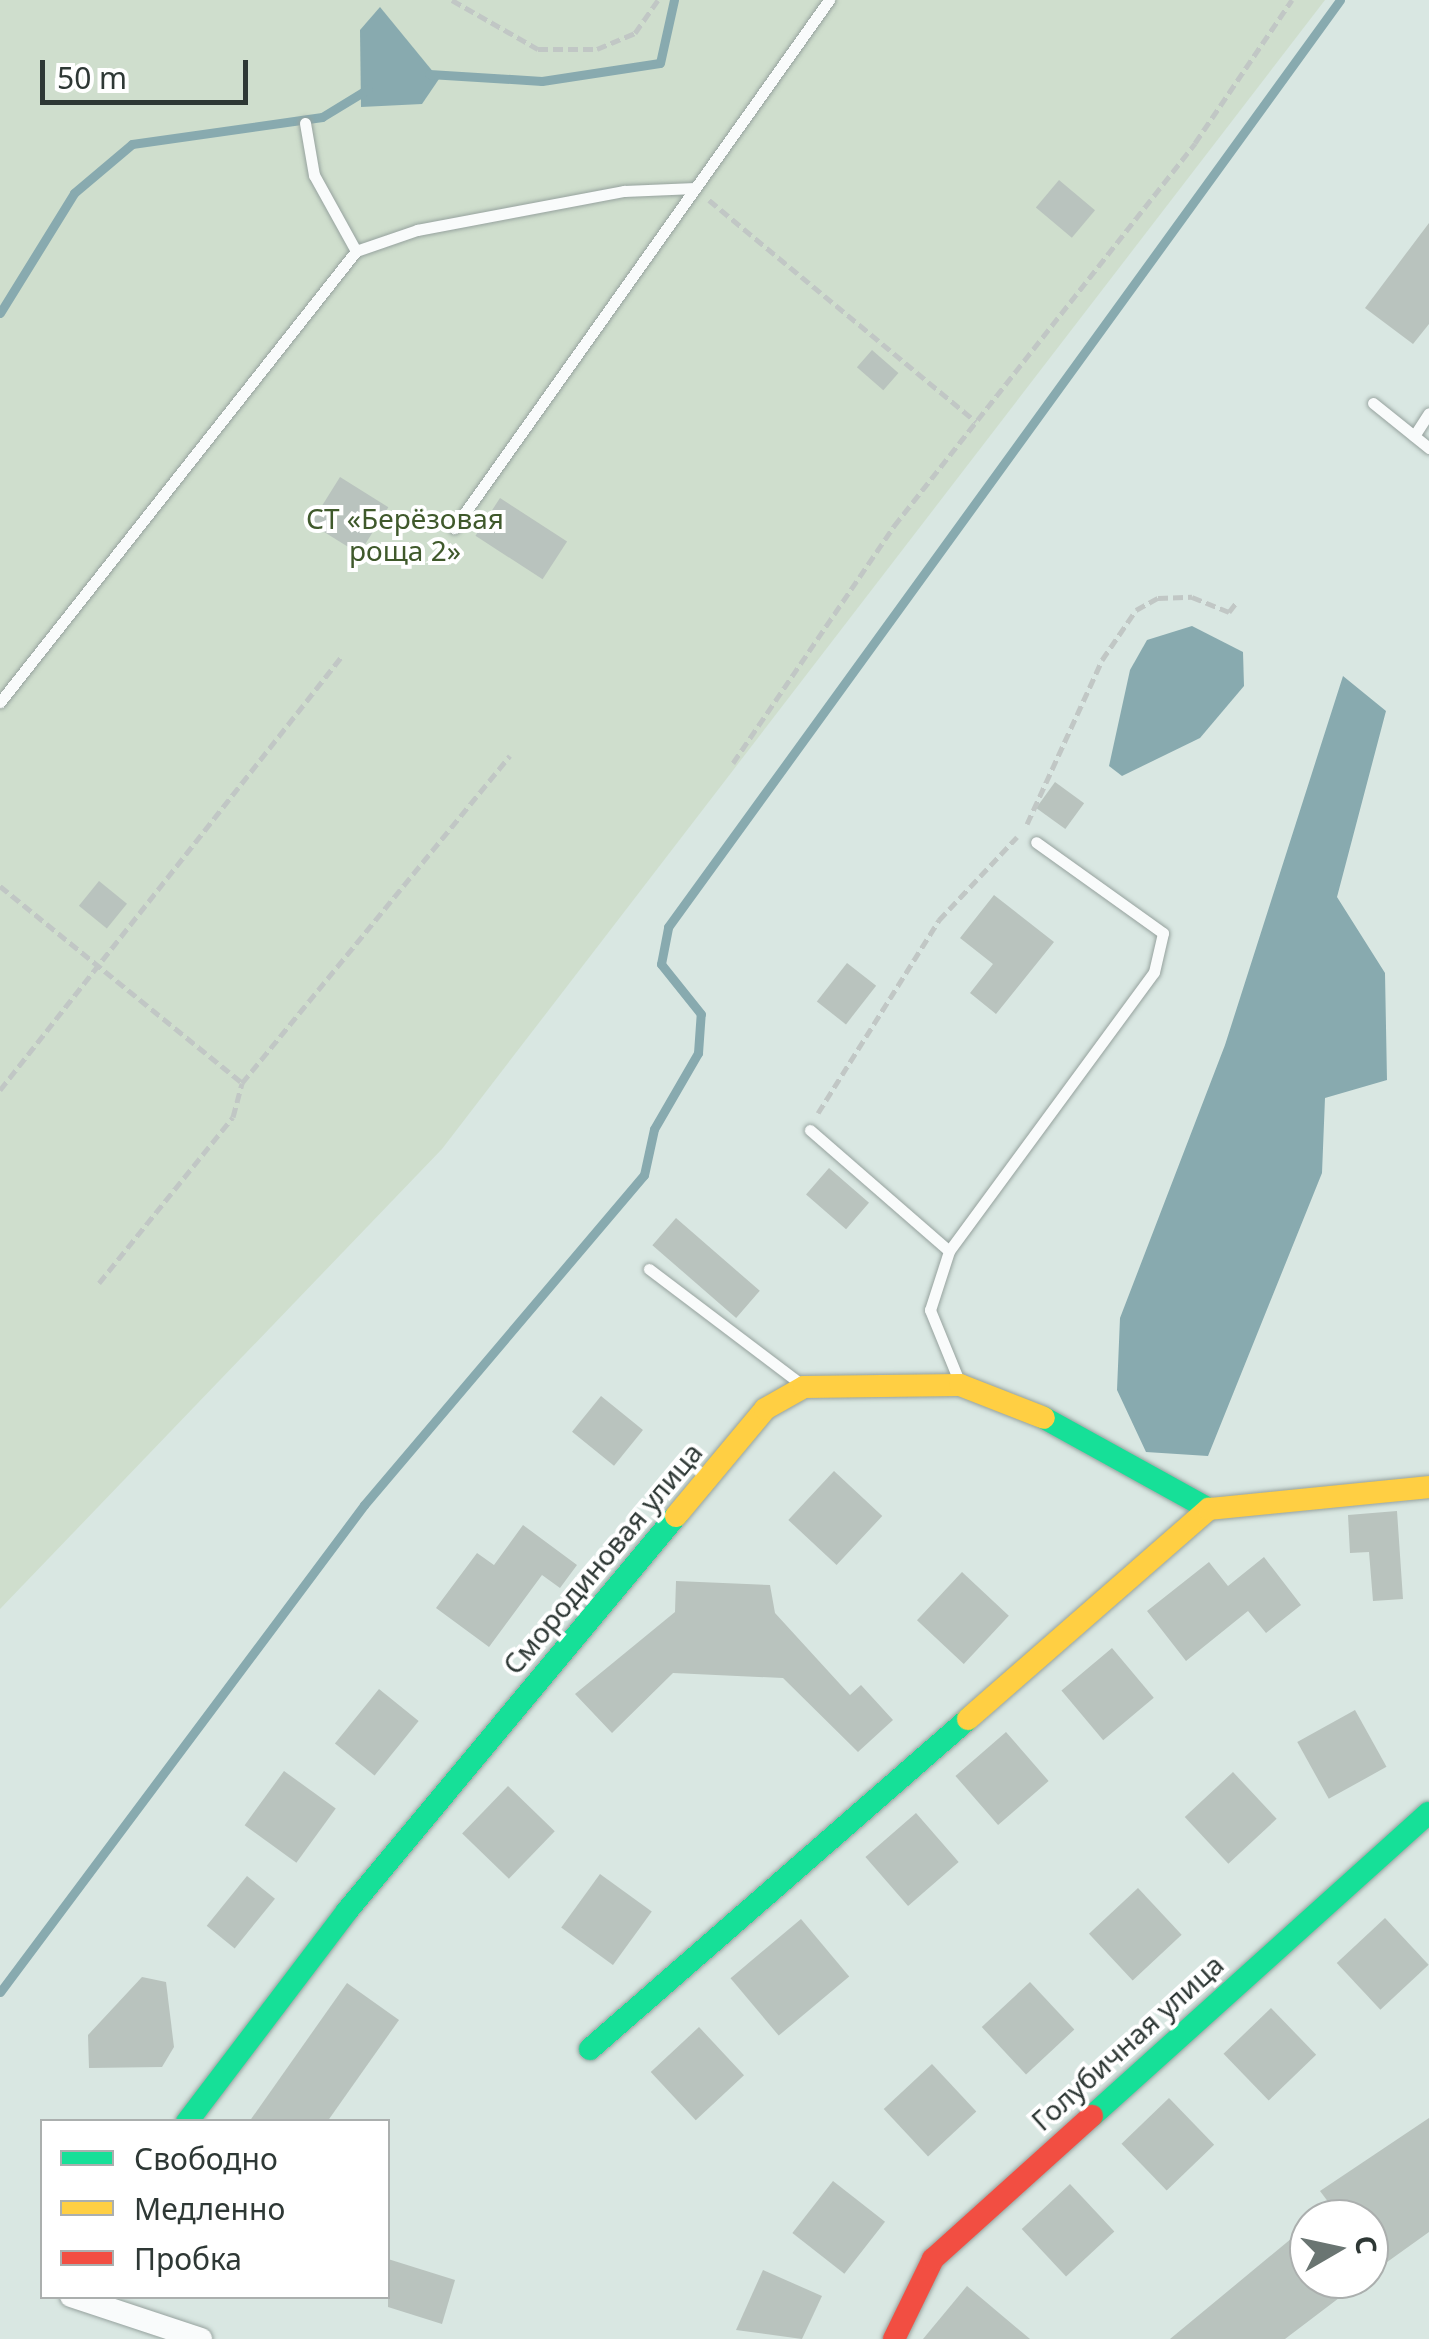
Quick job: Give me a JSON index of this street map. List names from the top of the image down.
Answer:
{
  "streets": {
    "street": ["Смородиновая улица", "Голубичная улица"]
  },
  "parks": ["СТ «Берёзовая роща 2»"],
  "legend": ["Свободно", "Медленно", "Пробка"],
  "scale_bar": "50 m",
  "north": "right"
}
